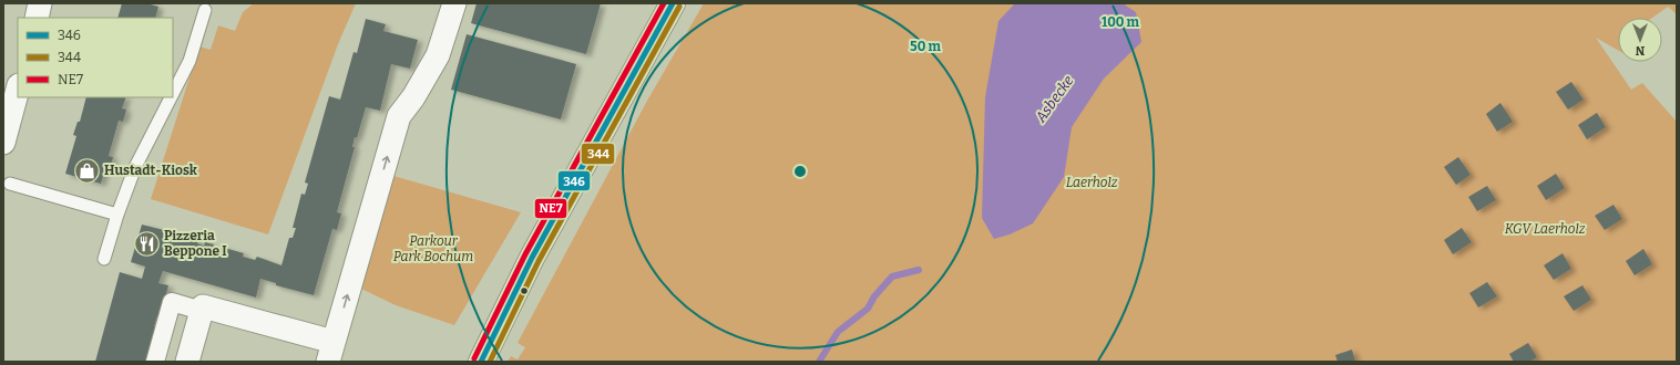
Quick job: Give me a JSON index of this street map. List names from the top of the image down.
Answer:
{
  "water": ["Asbecke"],
  "parks": ["Laerholz", "KGV Laerholz", "Parkour Park Bochum"],
  "places": {
    "shop": ["Hustadt-Kiosk"],
    "restaurant": ["Pizzeria Beppone I"]
  },
  "lines": ["transit line 346", "transit line NE7", "transit line 344"],
  "legend": ["346", "344", "NE7"],
  "north": "bottom",
  "rings": ["100 m", "50 m"]
}
